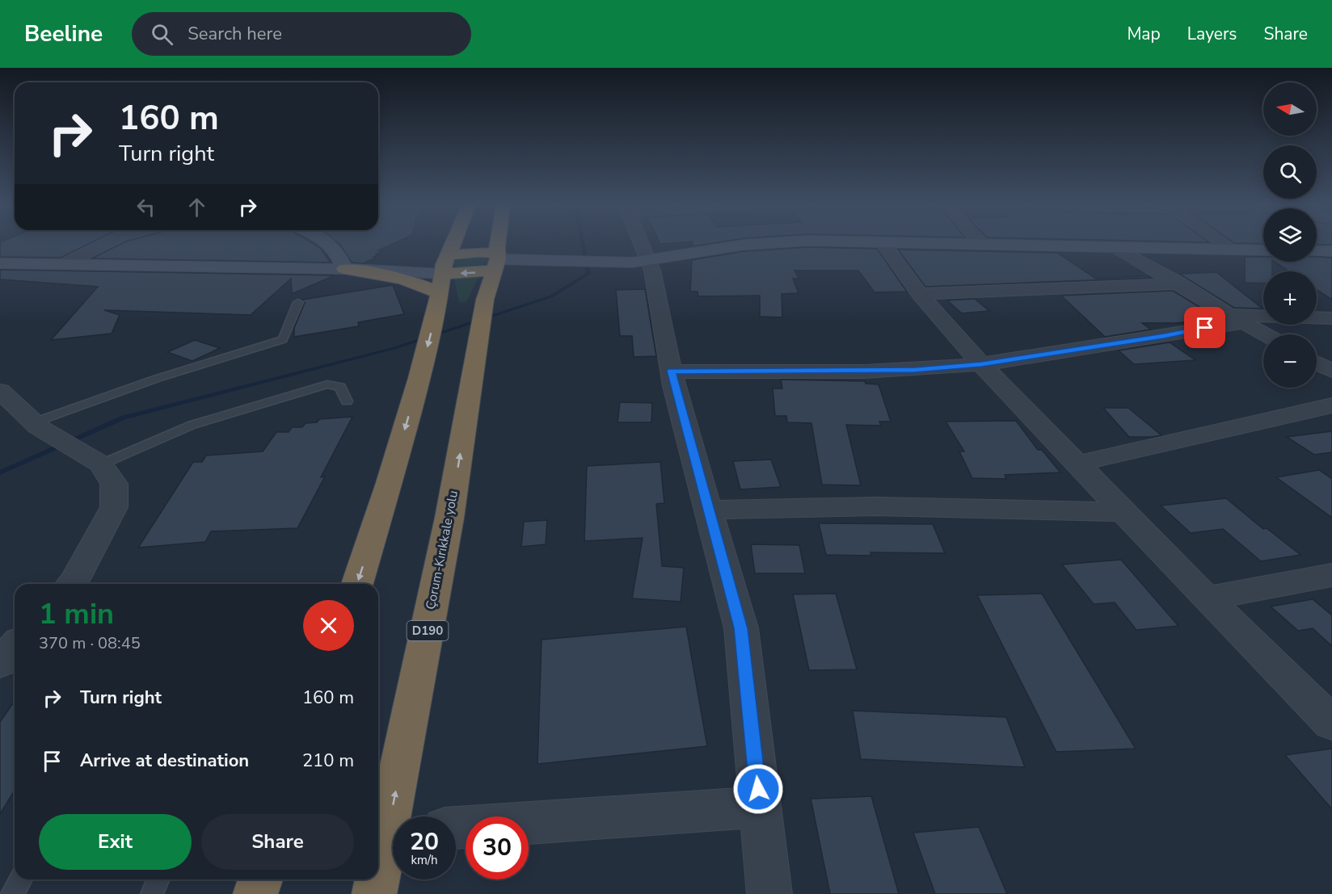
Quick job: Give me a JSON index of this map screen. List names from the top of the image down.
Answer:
{
  "streets": {
    "highway": ["Çorum-Kırıkkale yolu", "D190"]
  },
  "north": "left",
  "page": {
    "header": "Beeline",
    "search": "Search here",
    "nav": ["Map", "Layers", "Share"],
    "map_buttons": ["+", "−"],
    "turn": ["160 m", "Turn right"],
    "heading": ["1 min", "370 m · 08:45"],
    "list": [
      {
        "name": "Turn right",
        "value": "160 m"
      },
      {
        "name": "Arrive at destination",
        "value": "210 m"
      }
    ],
    "buttons": ["Exit", "Share"],
    "speed": "20 km/h",
    "limit": "30"
  }
}
